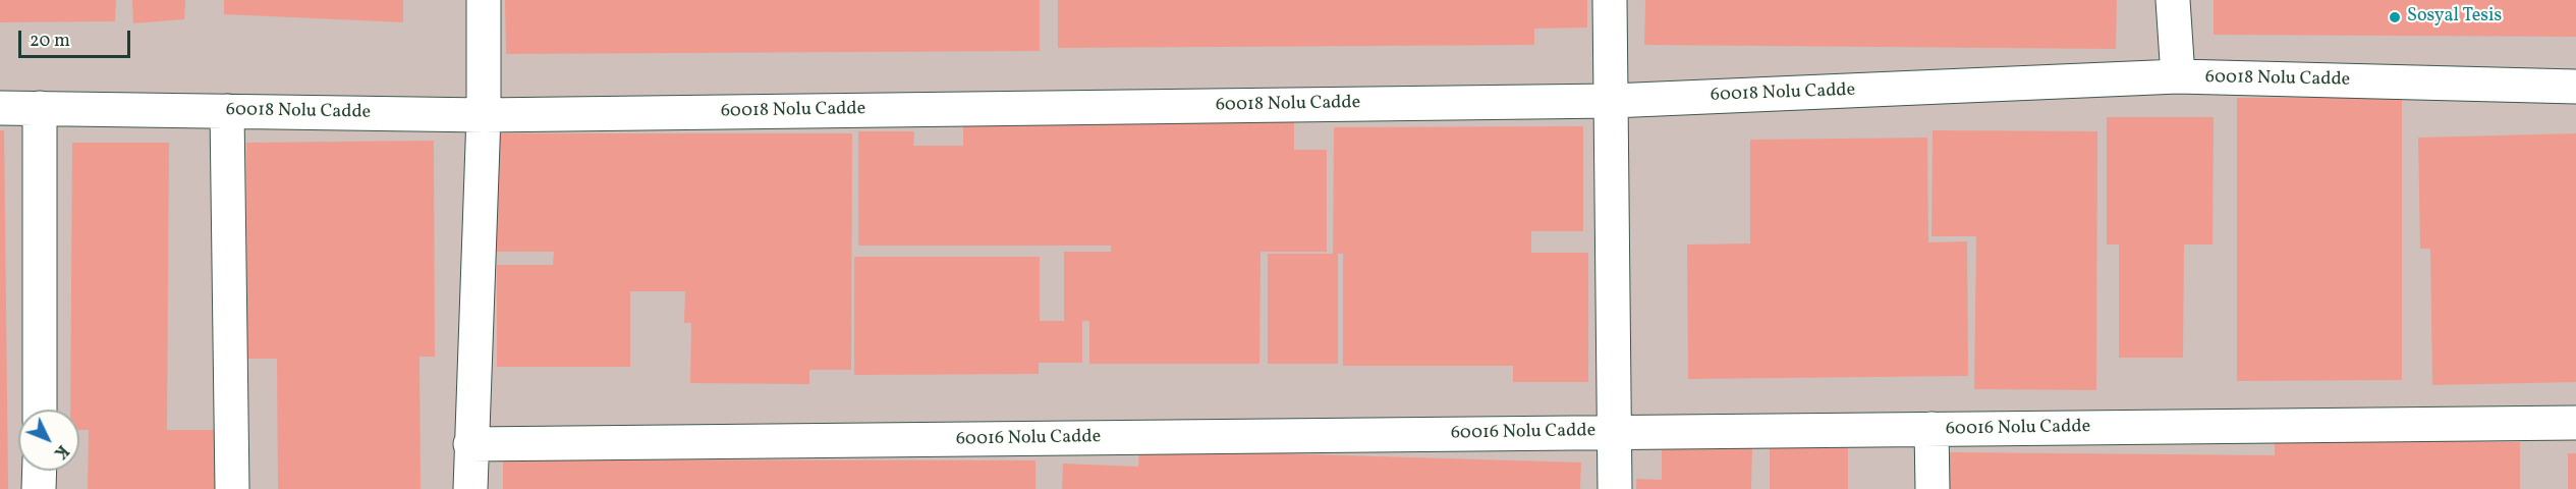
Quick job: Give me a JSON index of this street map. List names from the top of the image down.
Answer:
{
  "streets": {
    "street": ["60018 Nolu Cadde", "60016 Nolu Cadde"]
  },
  "places": ["Sosyal Tesis"],
  "scale_bar": "20 m",
  "north": "bottom right"
}
